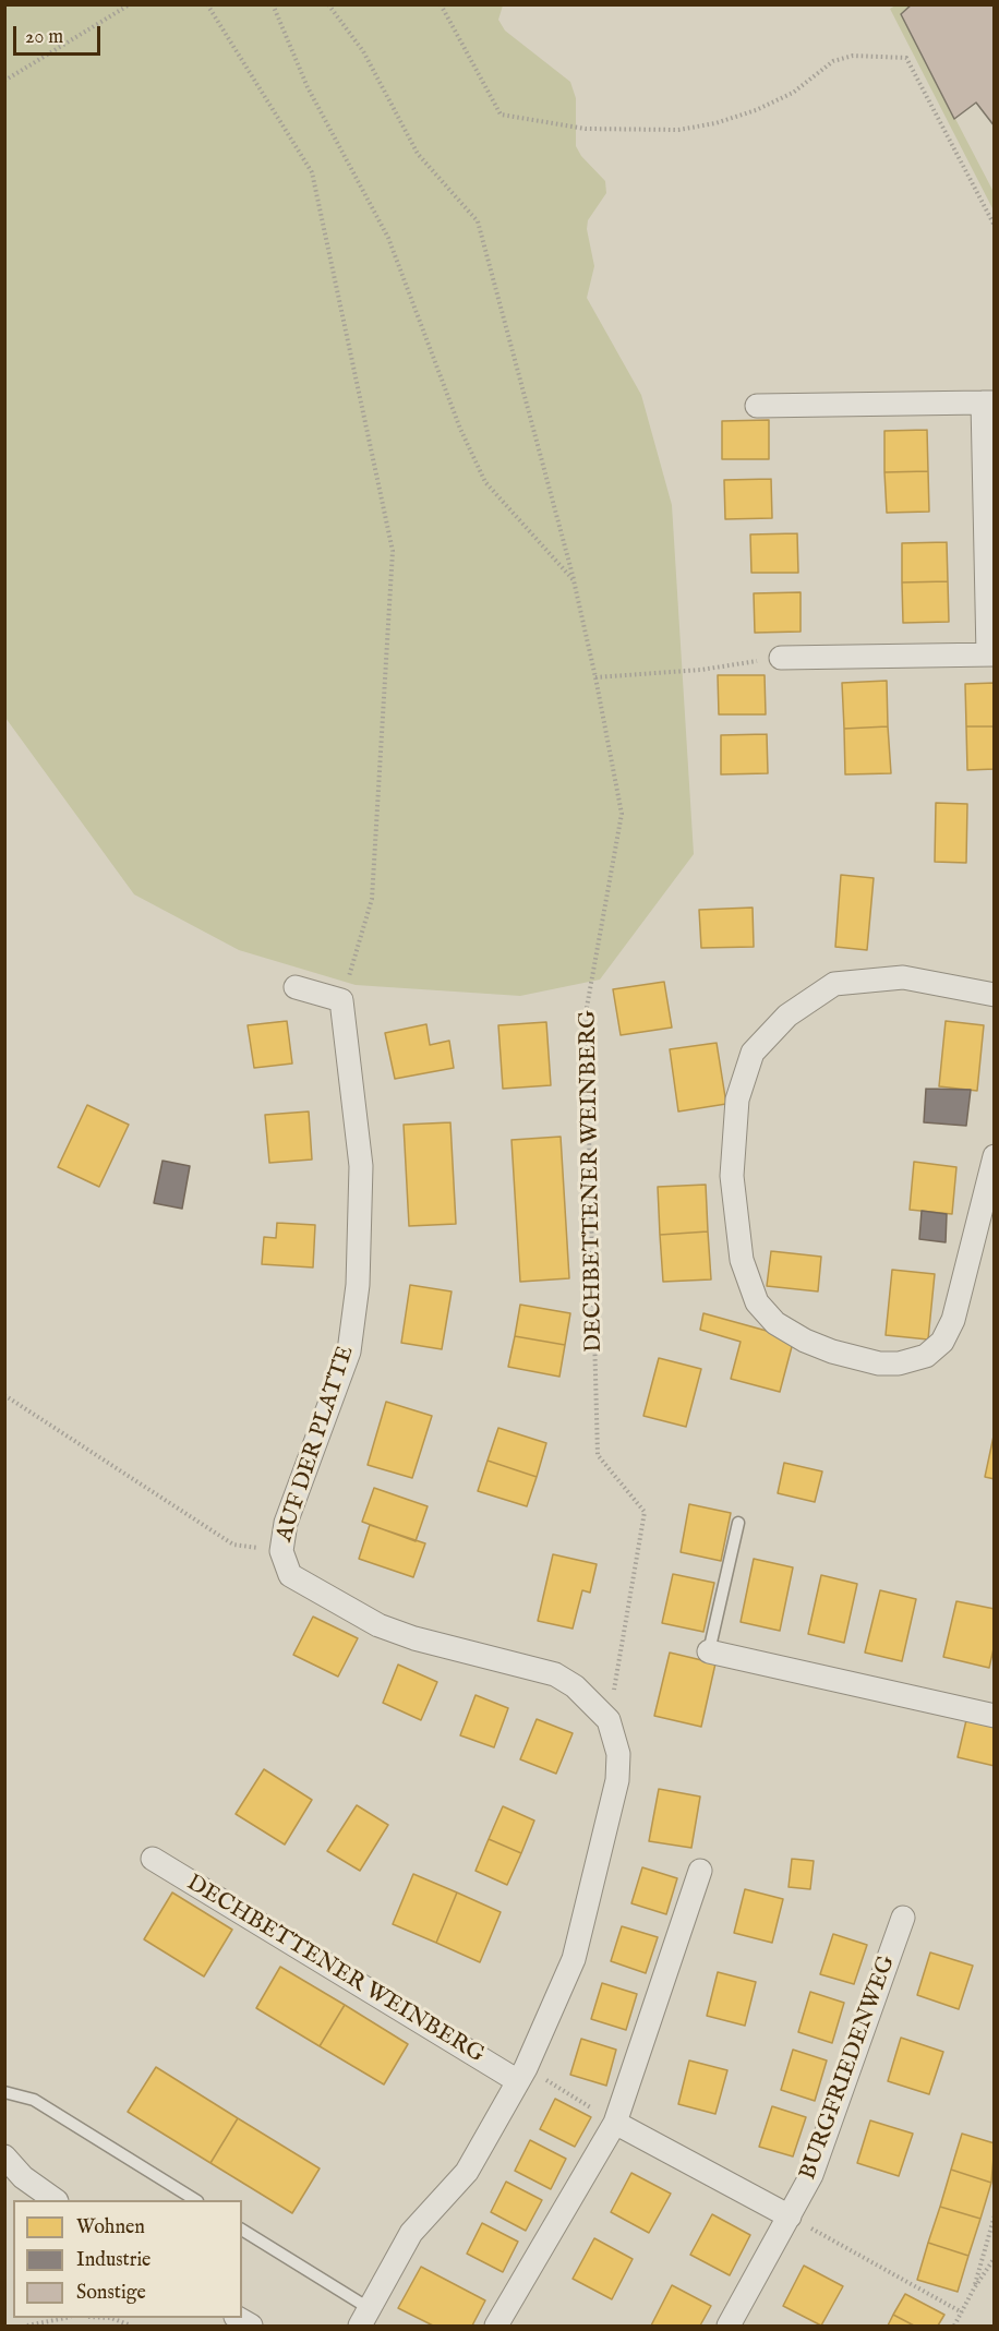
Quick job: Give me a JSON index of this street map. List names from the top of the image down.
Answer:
{
  "streets": {
    "street": ["DECHBETTENER WEINBERG", "AUF DER PLATTE", "BURGFRIEDENWEG"]
  },
  "crossings": [
    ["DECHBETTENER WEINBERG", "AUF DER PLATTE"]
  ],
  "legend": ["Wohnen", "Industrie", "Sonstige"],
  "scale_bar": "20 m"
}
